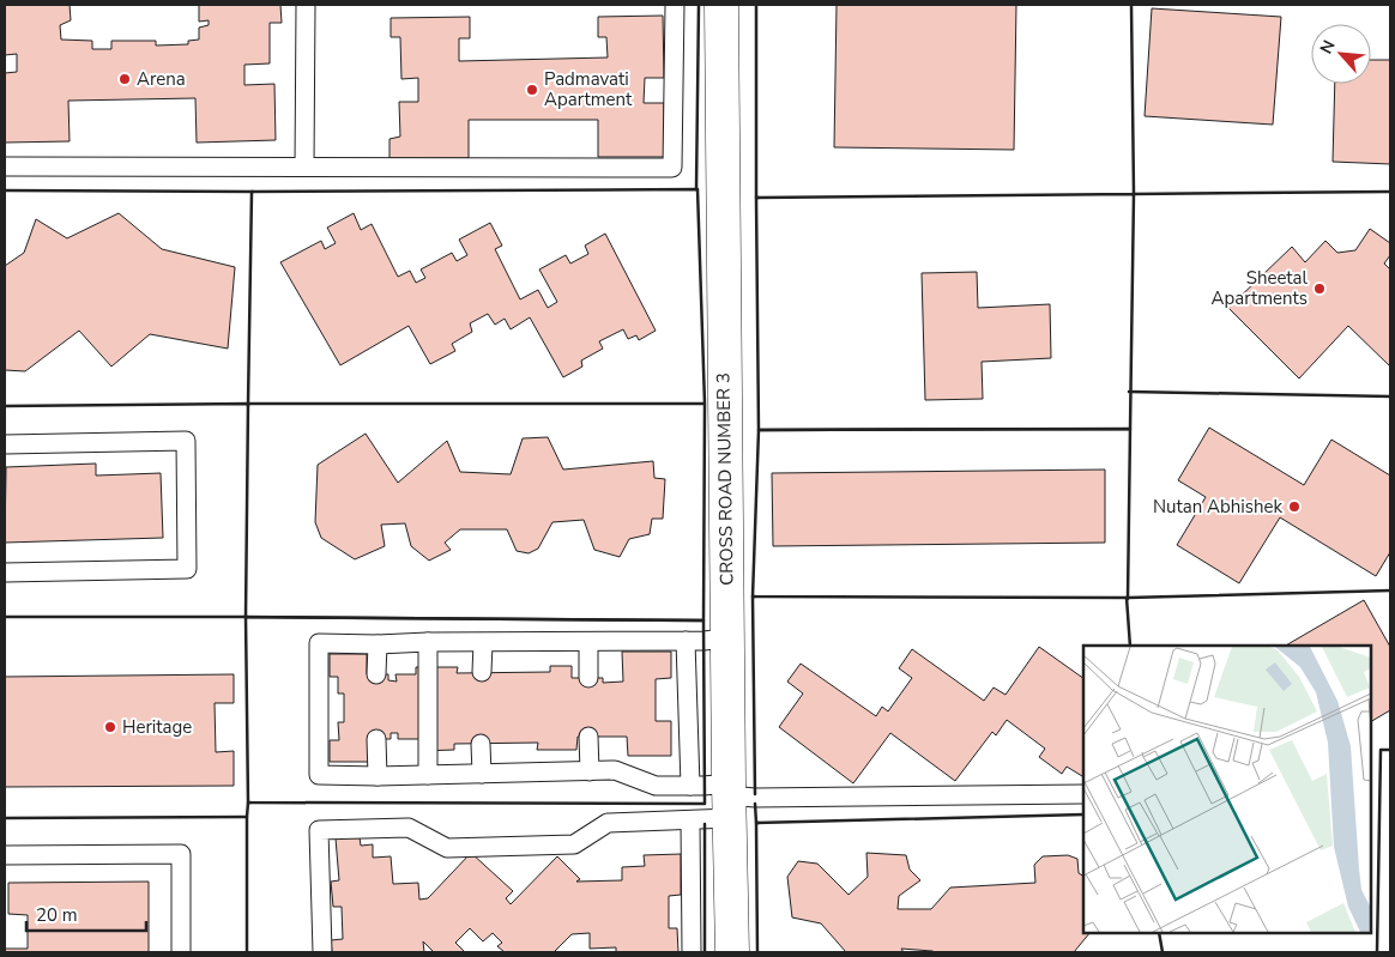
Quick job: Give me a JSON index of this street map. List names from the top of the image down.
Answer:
{
  "streets": {
    "street": ["CROSS ROAD NUMBER 3"]
  },
  "places": [
    "Arena",
    "Padmavati Apartment",
    "Sheetal Apartments",
    "Nutan Abhishek",
    "Heritage"
  ],
  "scale_bar": "20 m",
  "north": "top left"
}
